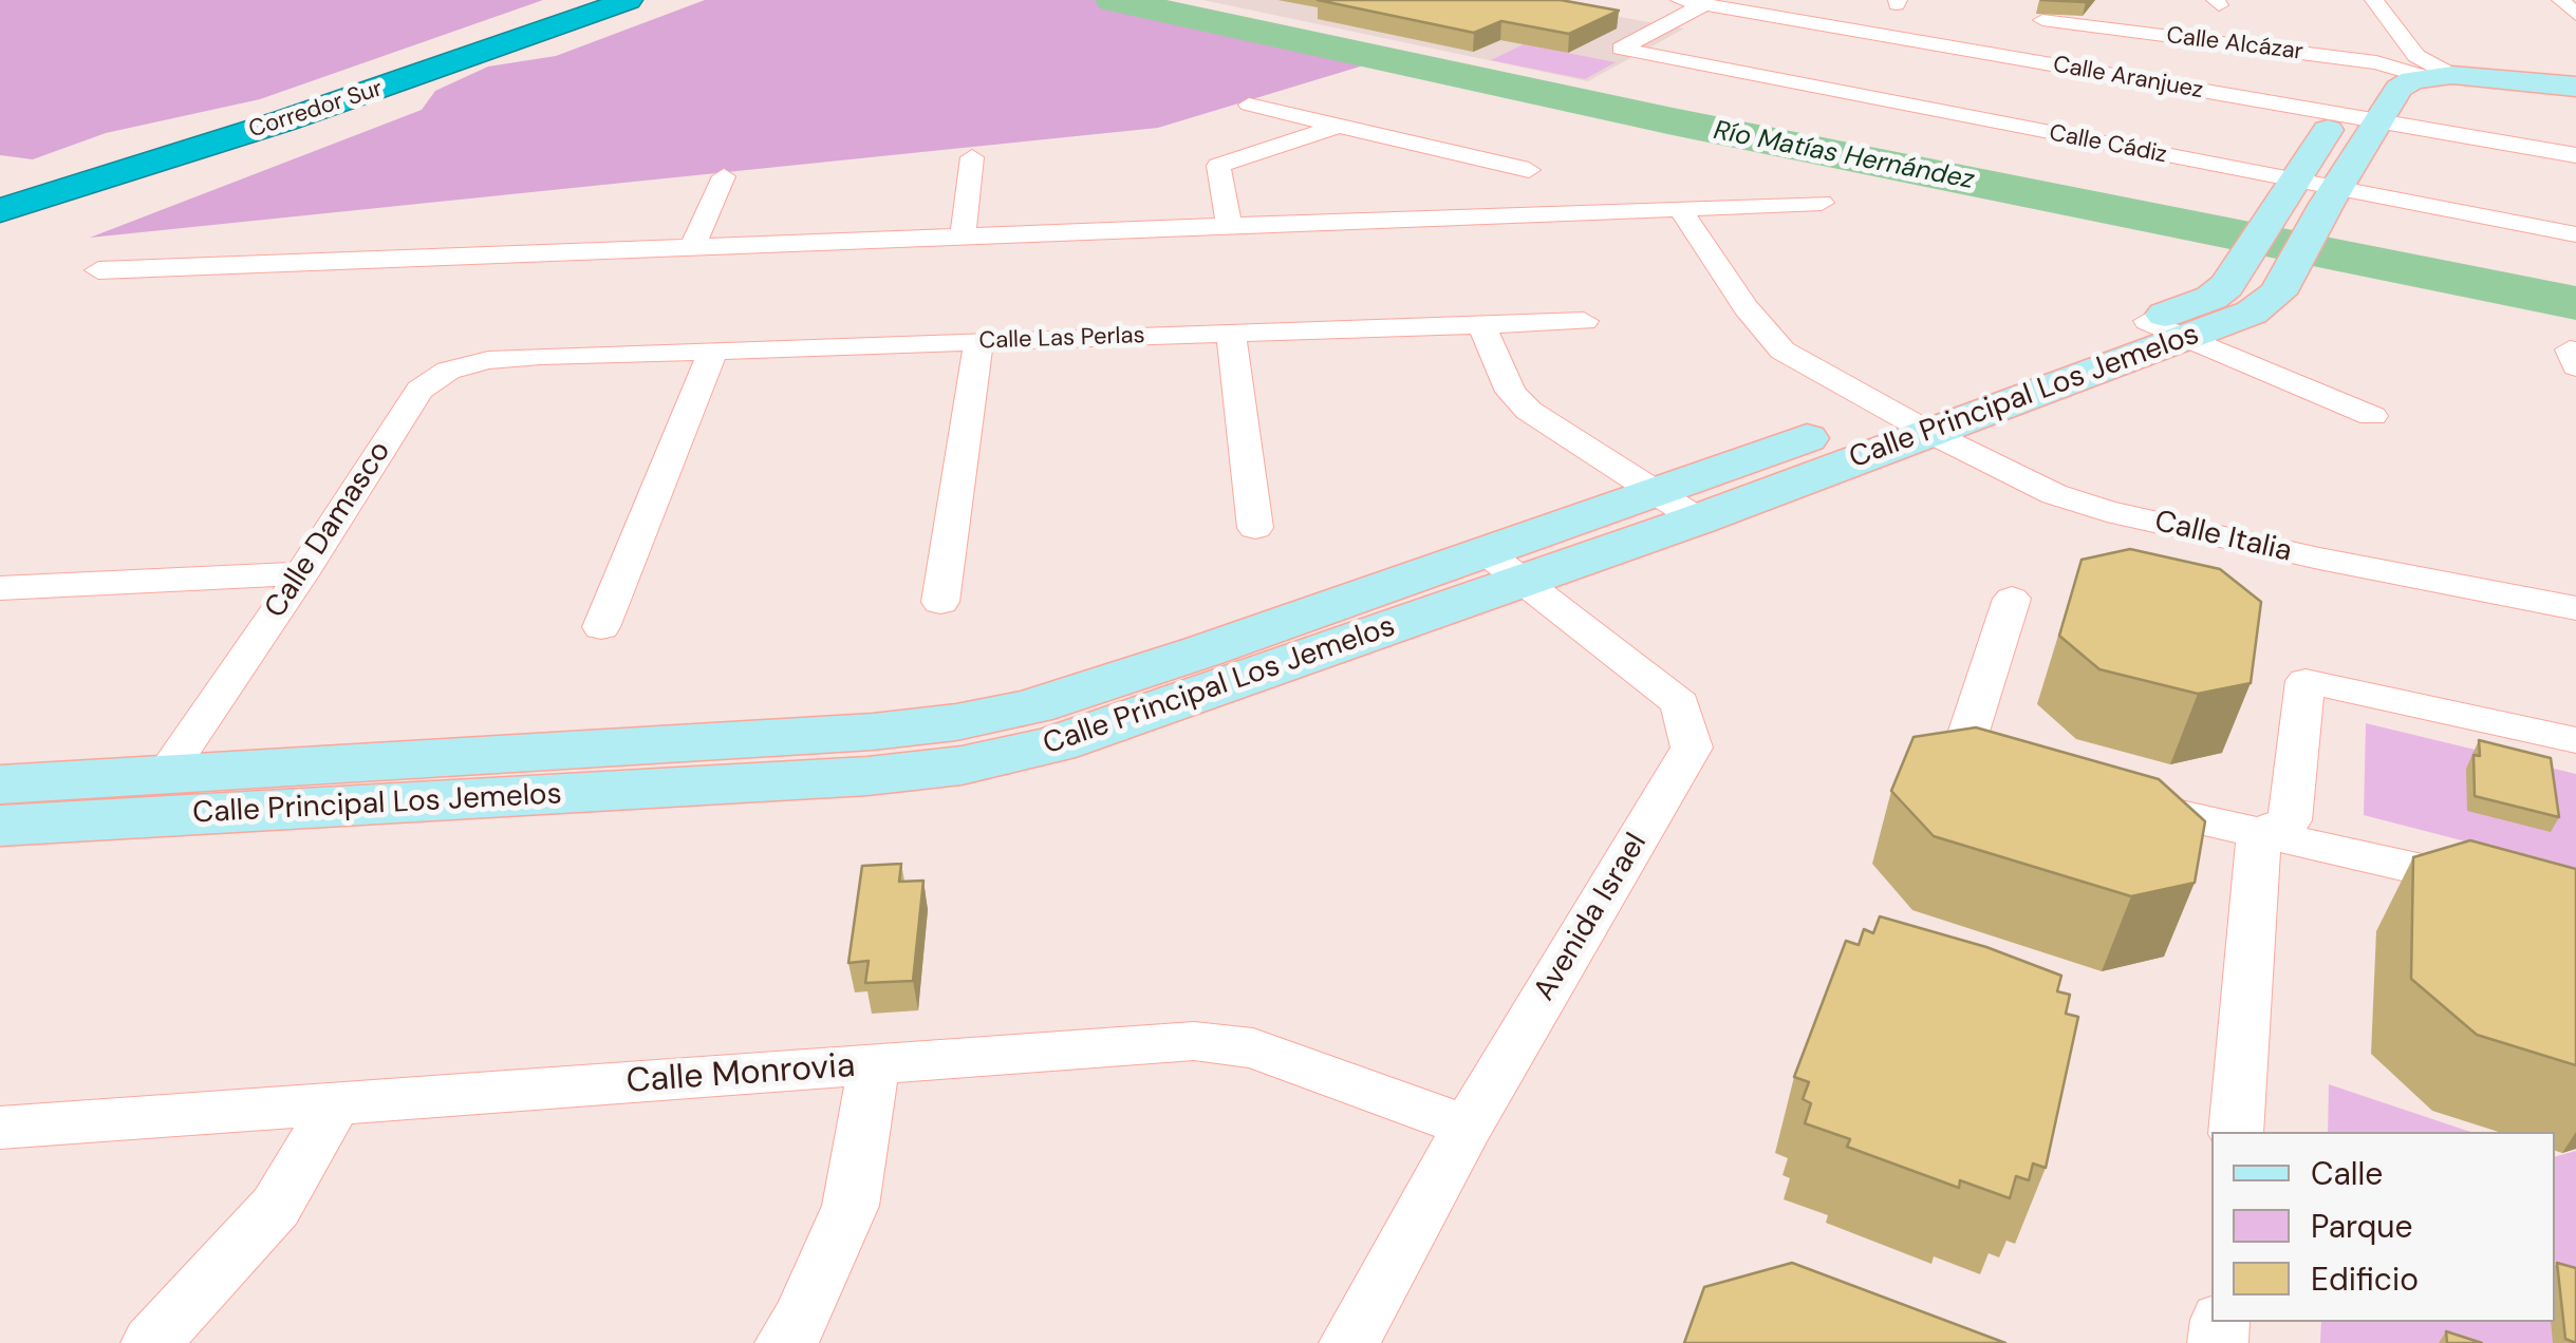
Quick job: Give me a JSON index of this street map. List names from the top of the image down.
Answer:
{
  "streets": {
    "highway": ["Corredor Sur"],
    "main road": ["Calle Principal Los Jemelos"],
    "street": [
      "Calle Alcázar",
      "Calle Aranjuez",
      "Calle Cádiz",
      "Calle Las Perlas",
      "Calle Damasco",
      "Calle Italia",
      "Avenida Israel",
      "Calle Monrovia"
    ]
  },
  "crossings": [
    ["Calle Alcázar", "Calle Principal Los Jemelos"],
    ["Calle Aranjuez", "Calle Cádiz"],
    ["Calle Aranjuez", "Calle Principal Los Jemelos"],
    ["Calle Cádiz", "Calle Principal Los Jemelos"],
    ["Calle Las Perlas", "Calle Damasco"],
    ["Calle Principal Los Jemelos", "Calle Damasco"],
    ["Calle Principal Los Jemelos", "Calle Italia"],
    ["Calle Principal Los Jemelos", "Avenida Israel"],
    ["Avenida Israel", "Calle Monrovia"]
  ],
  "water": ["Río Matías Hernández"],
  "legend": ["Calle", "Parque", "Edificio"]
}
